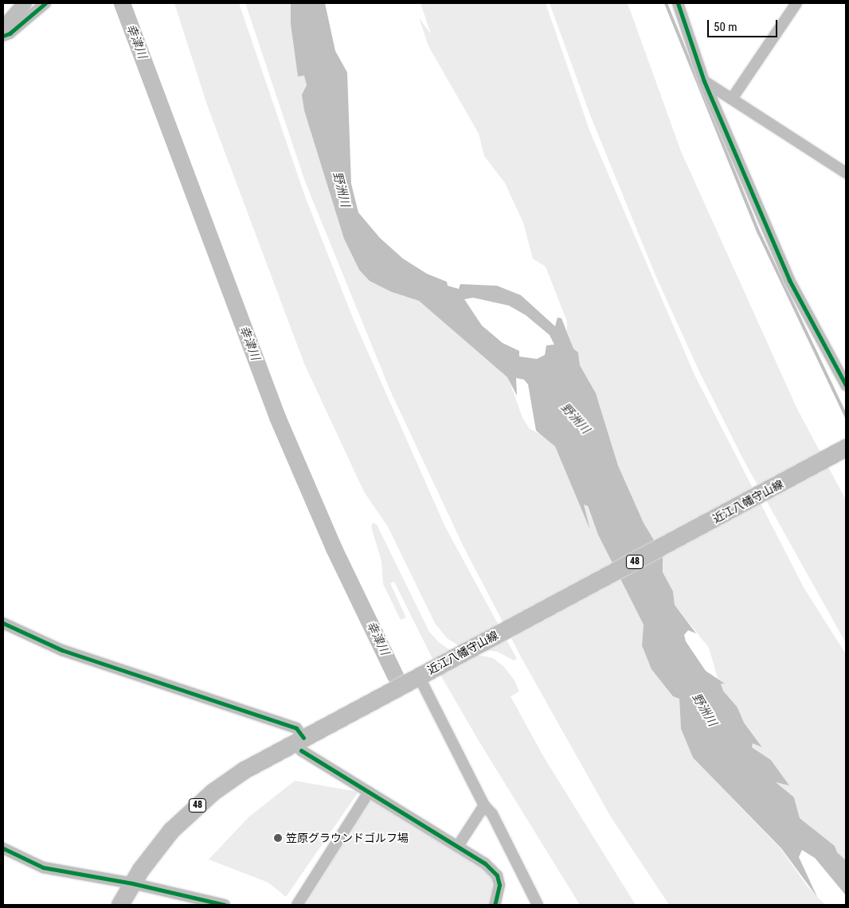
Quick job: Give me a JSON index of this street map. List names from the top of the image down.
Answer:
{
  "streets": {
    "main road": ["近江八幡守山線", "48"]
  },
  "water": ["幸津川", "野洲川"],
  "places": ["笠原グラウンドゴルフ場"],
  "scale_bar": "50 m"
}
